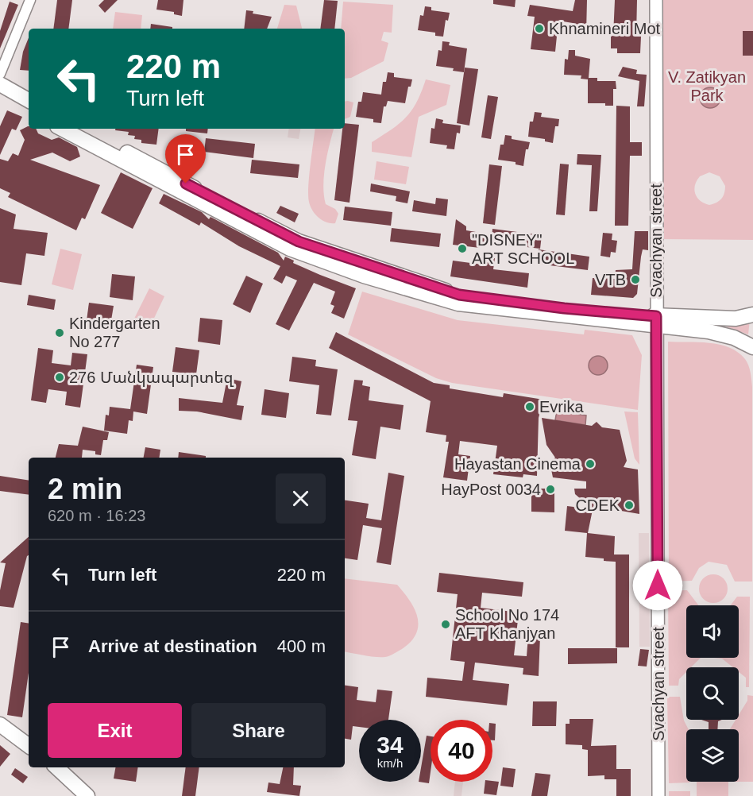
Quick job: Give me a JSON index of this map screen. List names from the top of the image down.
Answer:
{
  "streets": {
    "street": ["Svachyan street"]
  },
  "parks": ["V. Zatikyan Park"],
  "places": [
    "Khnamineri Mot",
    "\"DISNEY\" ART SCHOOL",
    "VTB",
    "Kindergarten No 277",
    "276 Մանկապարտեզ",
    "Evrika",
    "Hayastan Cinema",
    "HayPost 0034",
    "CDEK",
    "School No 174 AFT Khanjyan"
  ],
  "page": {
    "turn": ["220 m", "Turn left"],
    "heading": ["2 min", "620 m · 16:23"],
    "list": [
      {
        "name": "Turn left",
        "value": "220 m"
      },
      {
        "name": "Arrive at destination",
        "value": "400 m"
      }
    ],
    "buttons": ["Exit", "Share"],
    "speed": "34 km/h",
    "limit": "40"
  }
}
